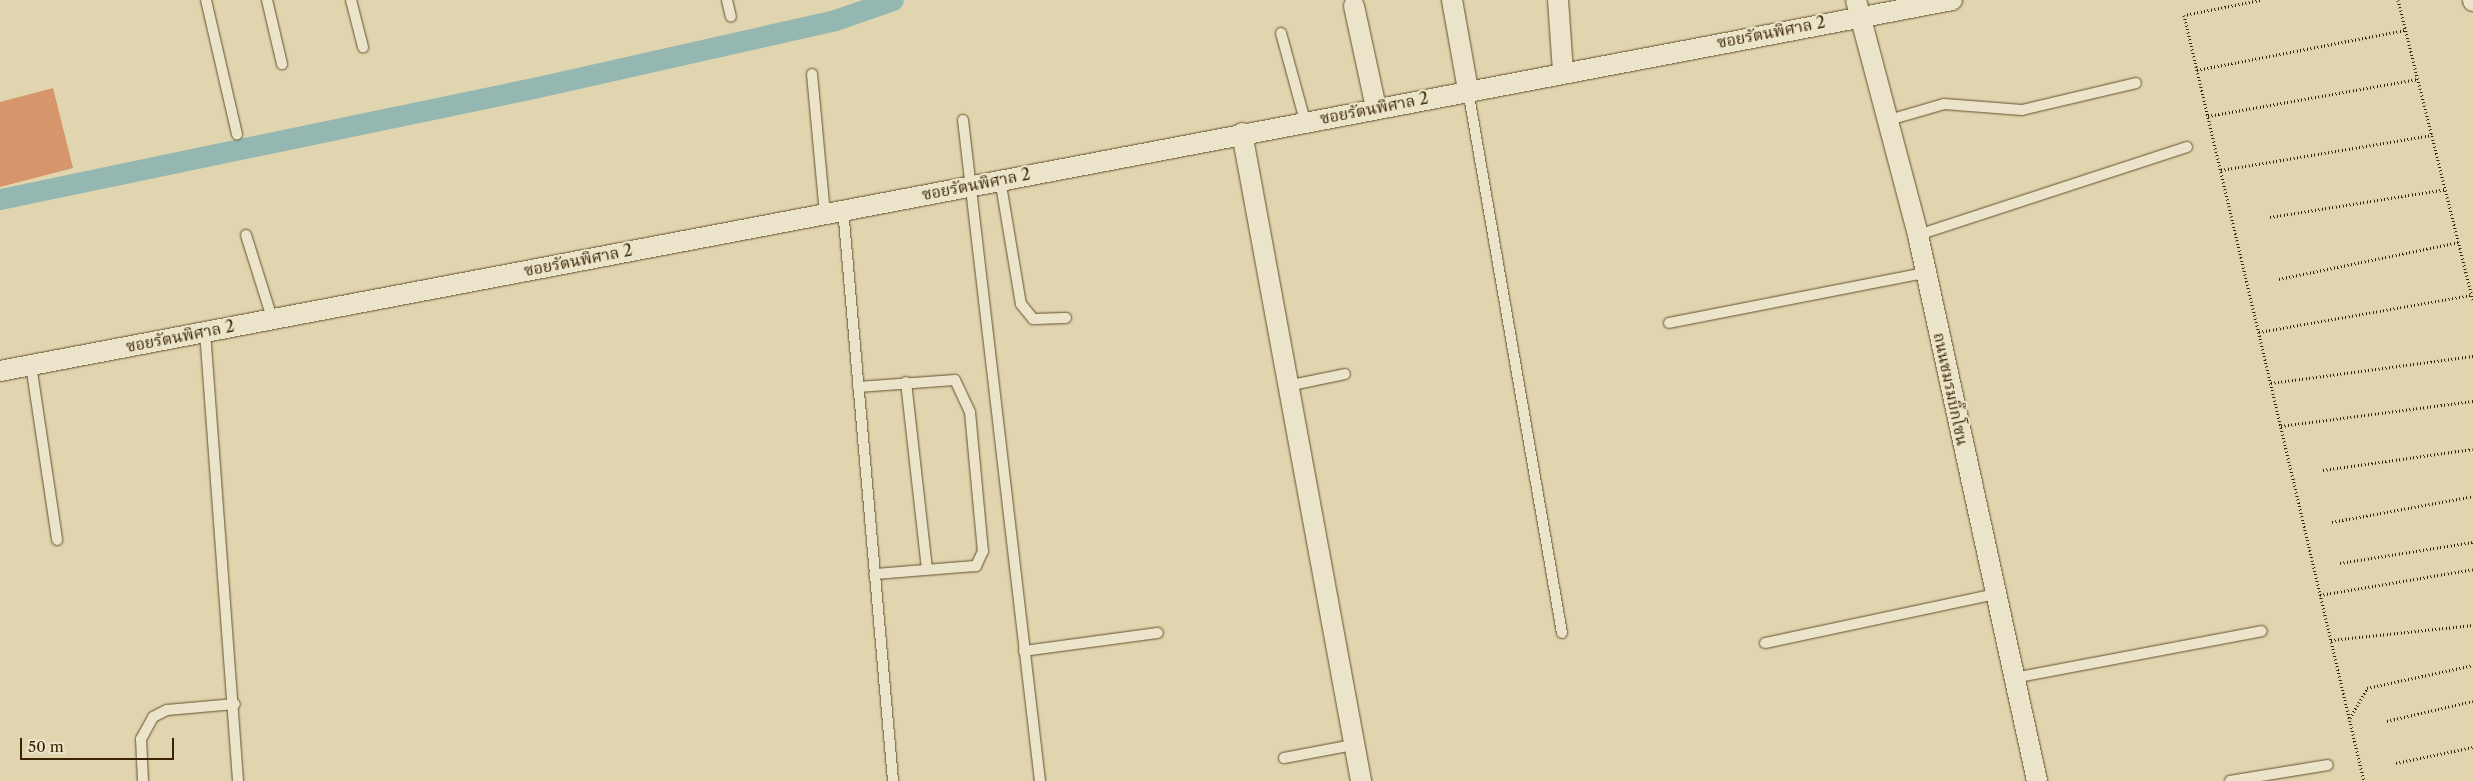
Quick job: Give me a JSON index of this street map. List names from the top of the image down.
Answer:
{
  "streets": {
    "street": ["ซอยรัตนพิศาล 2", "ถนนชมรมบิ๊กโซน"]
  },
  "crossings": [
    ["ซอยรัตนพิศาล 2", "ถนนชมรมบิ๊กโซน"]
  ],
  "scale_bar": "50 m"
}
